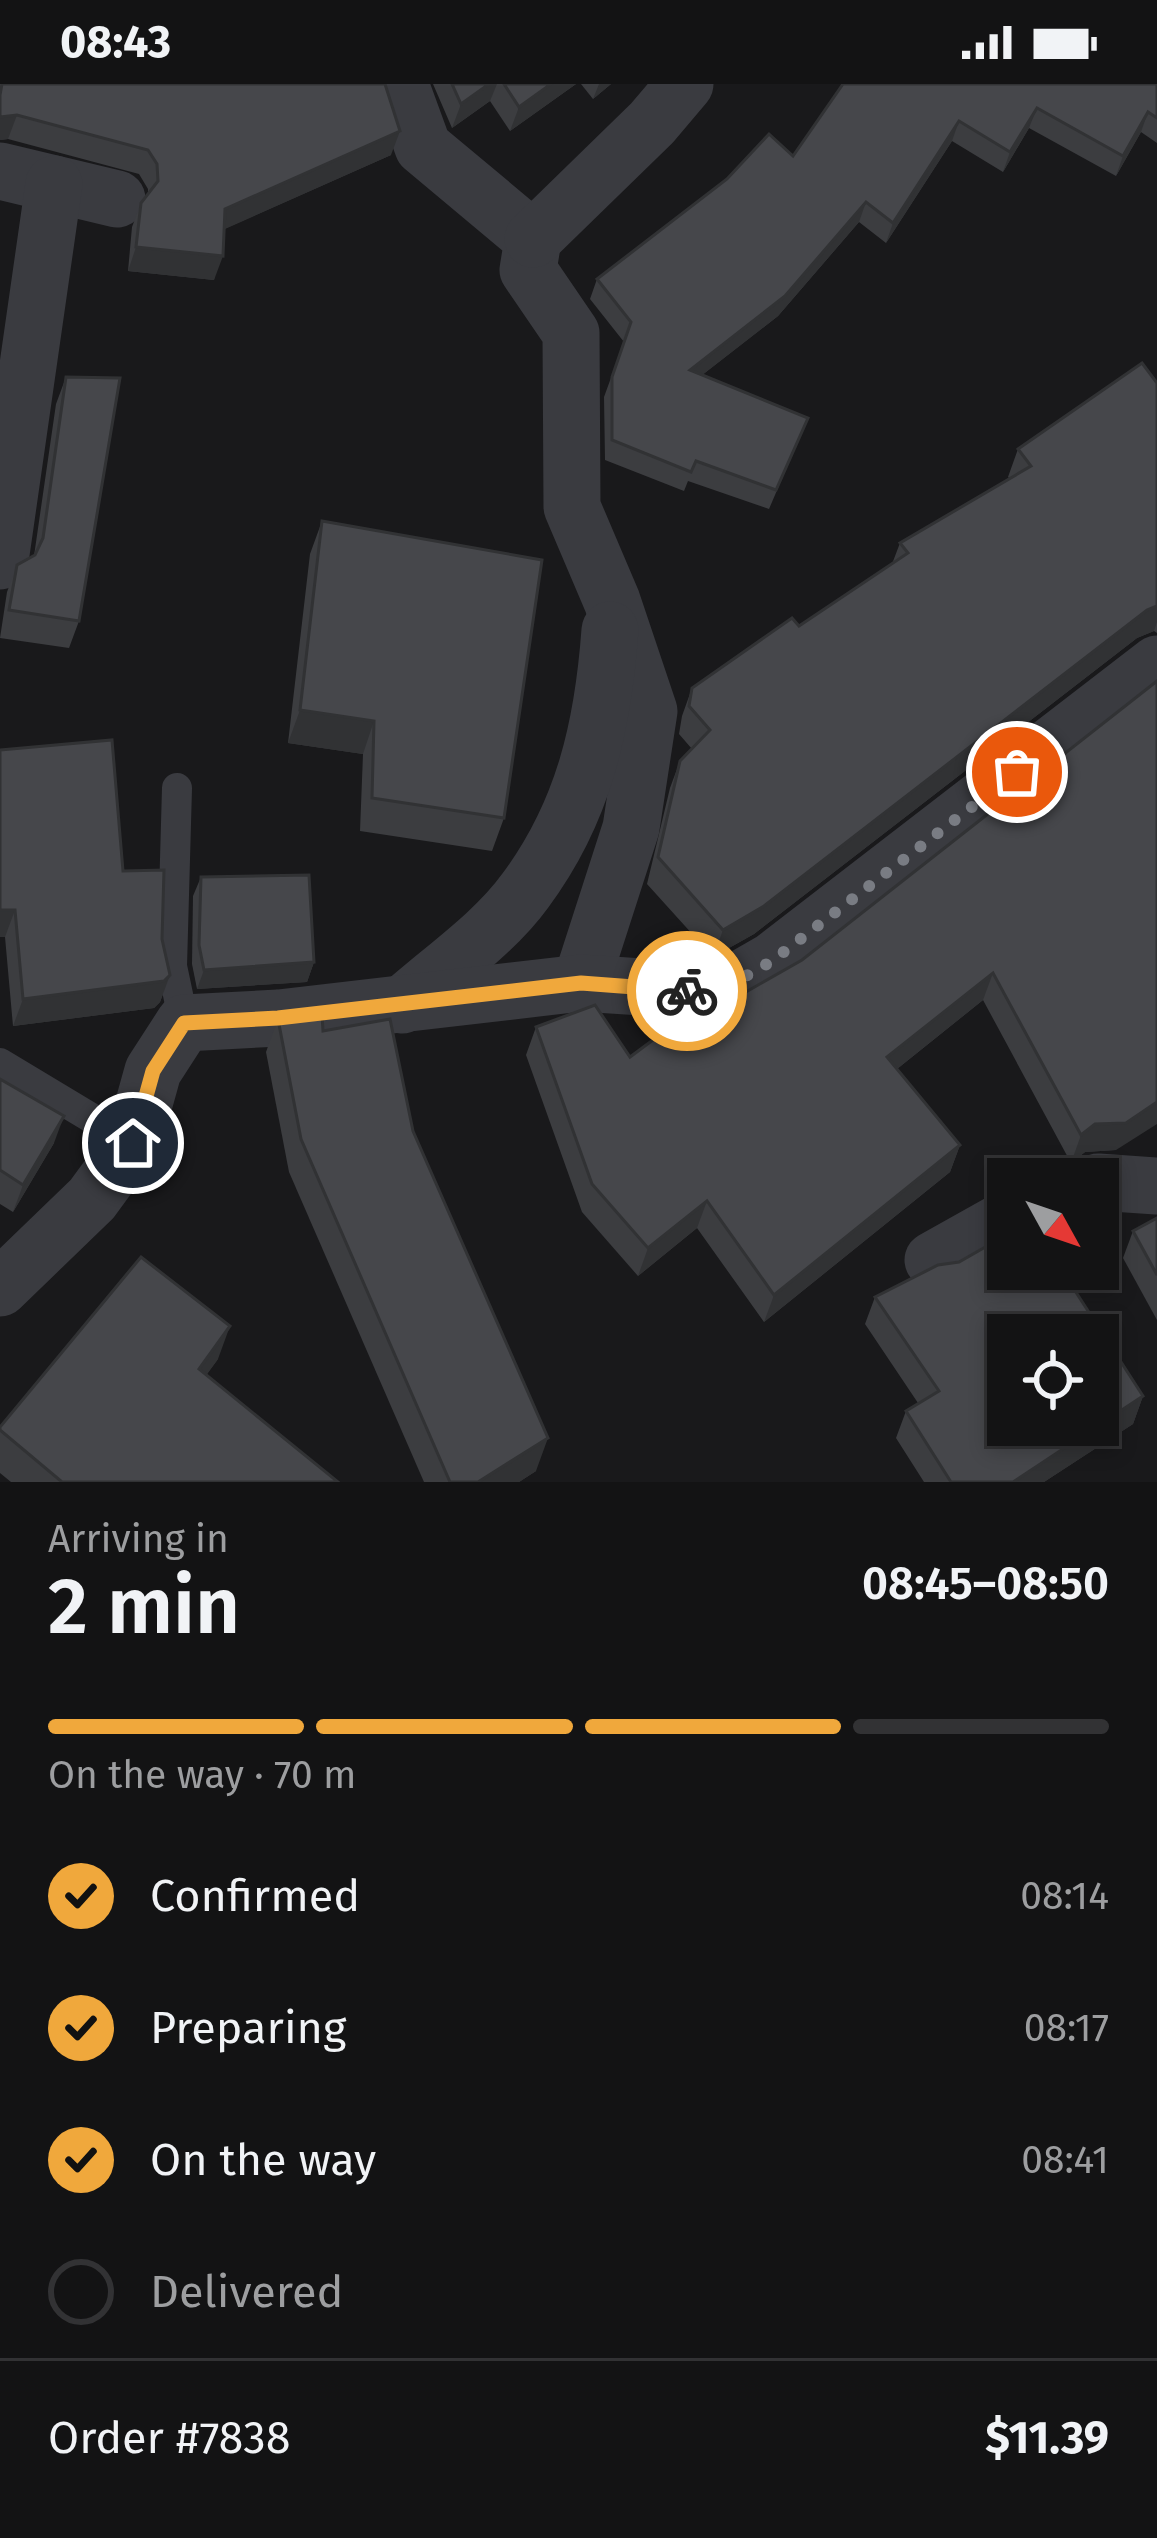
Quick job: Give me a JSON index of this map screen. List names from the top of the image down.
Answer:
{
  "north": "bottom right",
  "page": {
    "status": "08:43",
    "heading": ["2 min", "Arriving in", "08:45–08:50"],
    "panel": ["Order #7838", "$11.39"],
    "bar": "On the way · 70 m",
    "list": [
      ["Confirmed", "08:14"],
      ["Preparing", "08:17"],
      ["On the way", "08:41"],
      "Delivered"
    ]
  }
}
